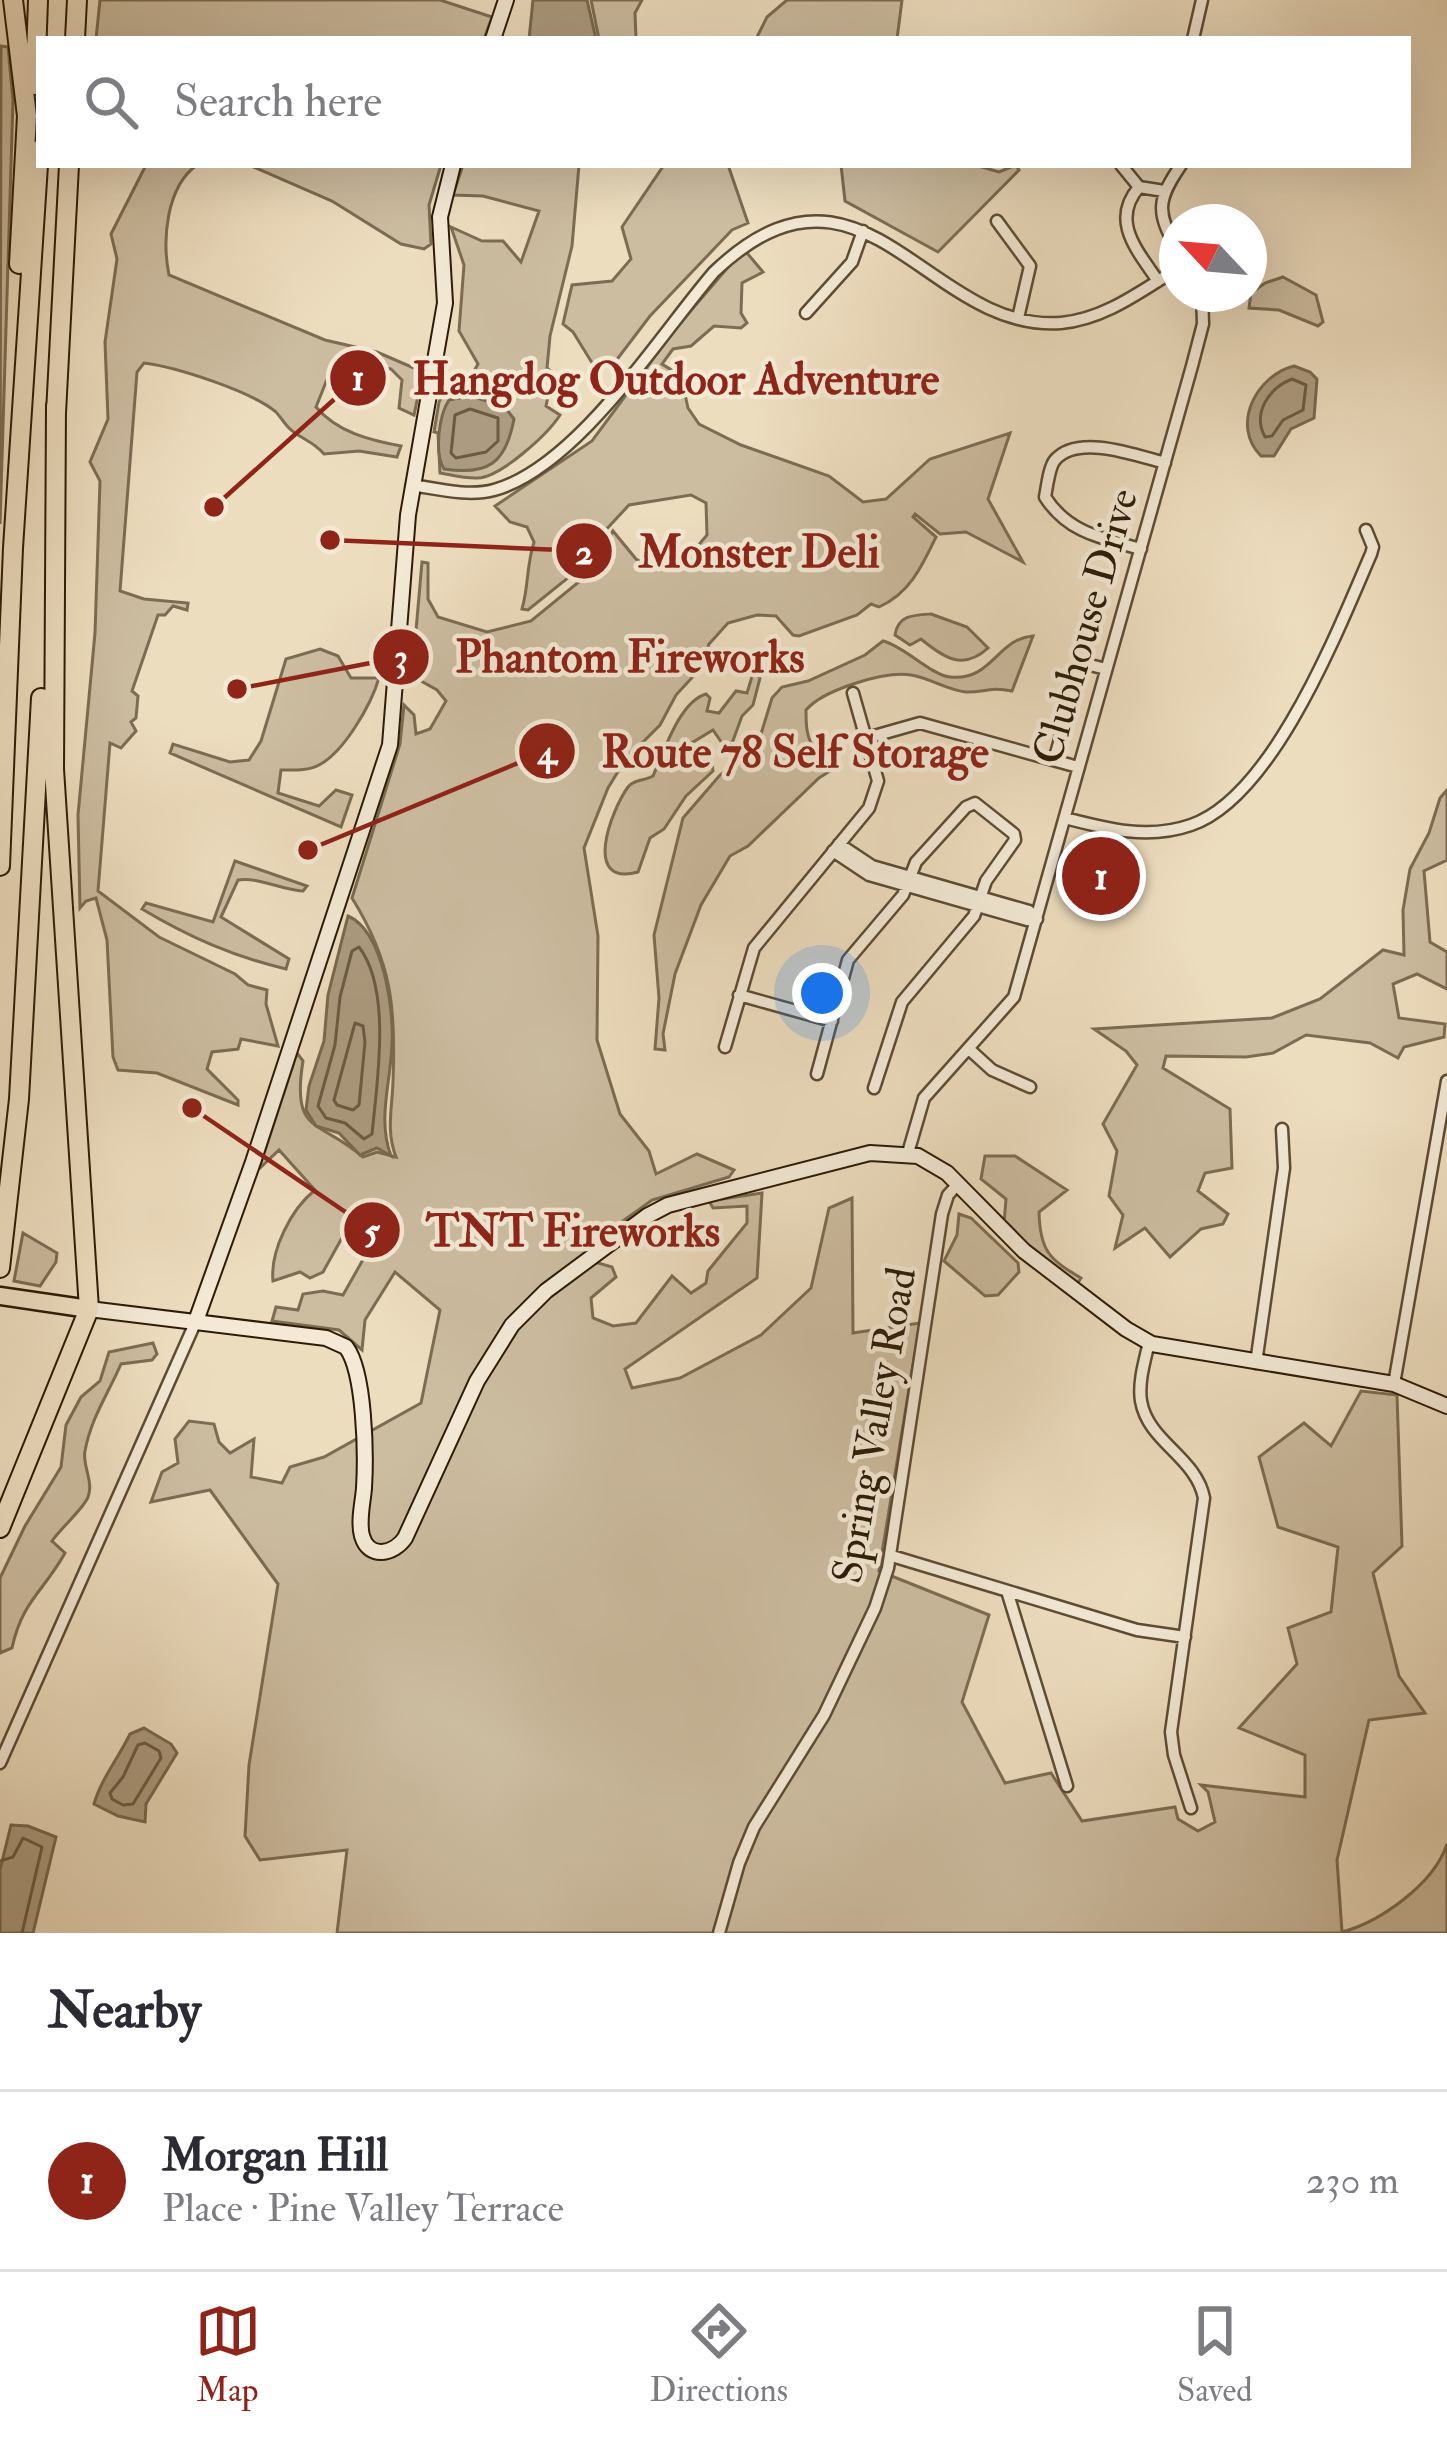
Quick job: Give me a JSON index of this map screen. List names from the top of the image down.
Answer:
{
  "streets": {
    "street": ["Clubhouse Drive", "Spring Valley Road"]
  },
  "places": [
    "Hangdog Outdoor Adventure",
    "Monster Deli",
    "Phantom Fireworks",
    "Route 78 Self Storage",
    "TNT Fireworks"
  ],
  "north": "top left",
  "page": {
    "search": "Search here",
    "pins": "1",
    "heading": "Nearby",
    "list": [
      {
        "mark": "1",
        "name": "Morgan Hill",
        "note": "Place · Pine Valley Terrace",
        "value": "230 m"
      }
    ],
    "nav": ["Map", "Directions", "Saved"]
  }
}
